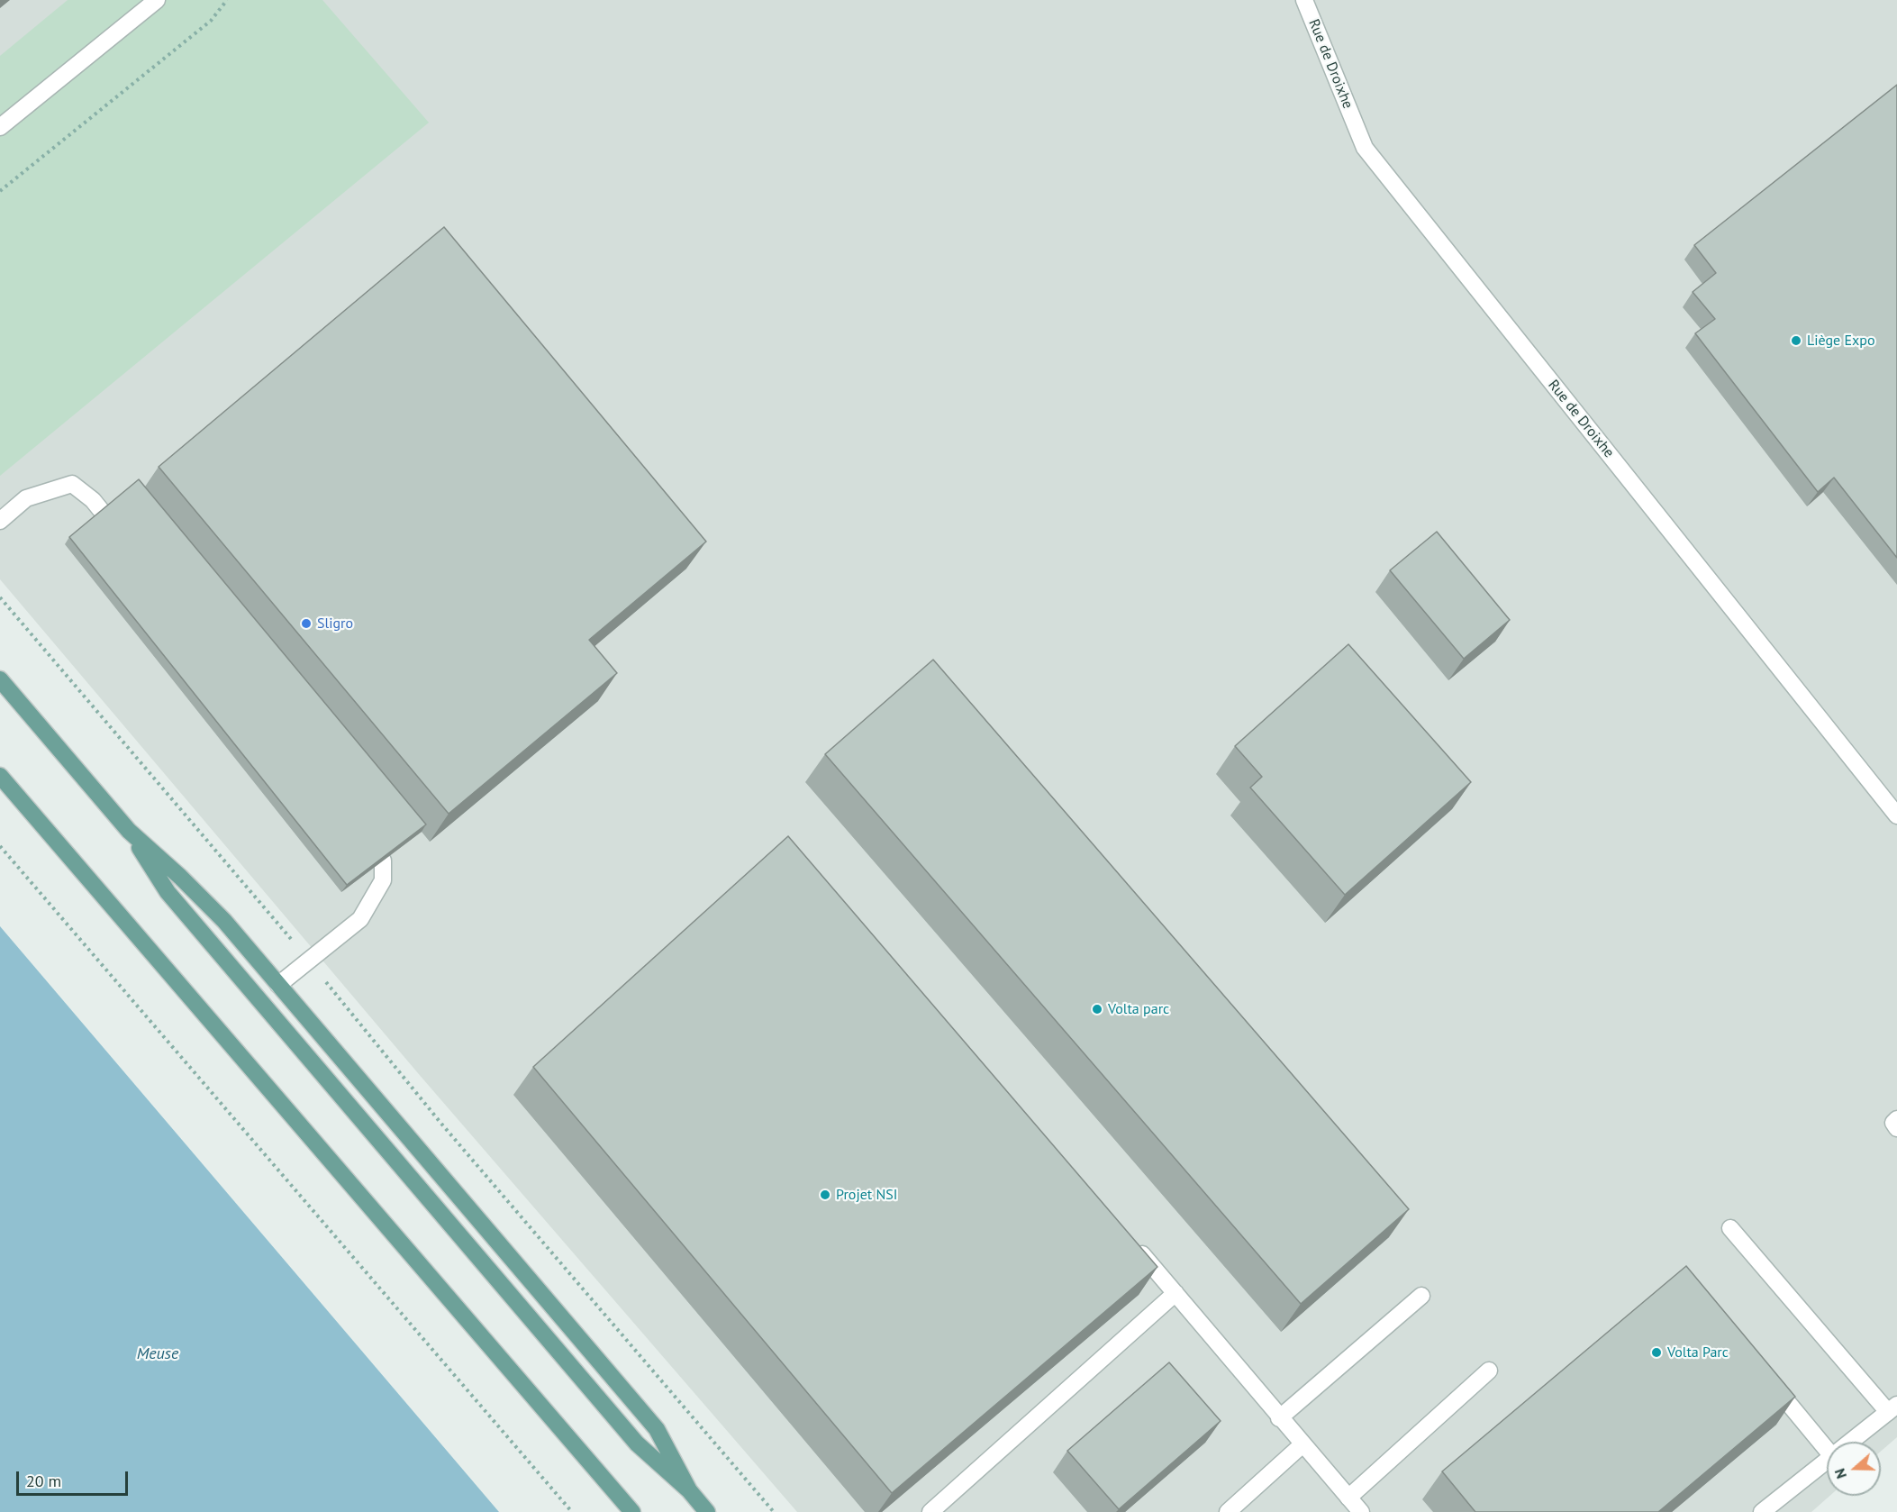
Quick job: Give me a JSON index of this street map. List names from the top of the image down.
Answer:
{
  "streets": {
    "street": ["Rue de Droixhe"]
  },
  "water": ["Meuse"],
  "places": [
    "Liège Expo",
    "Sligro",
    "Volta parc",
    "Projet NSI",
    "Volta Parc"
  ],
  "scale_bar": "20 m",
  "north": "left"
}
